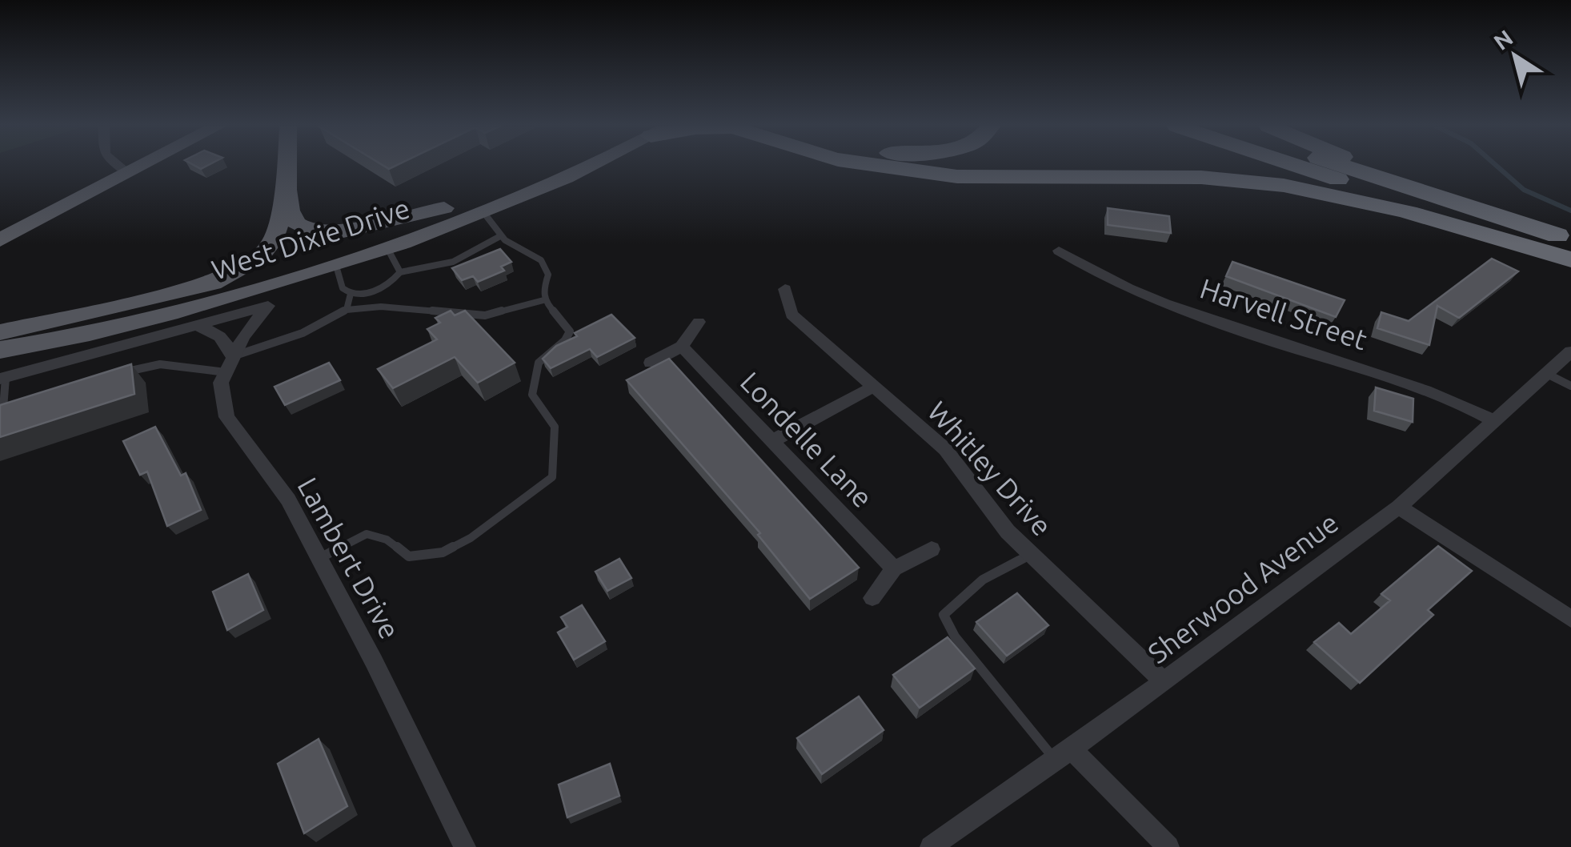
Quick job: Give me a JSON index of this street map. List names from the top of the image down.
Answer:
{
  "streets": {
    "main road": ["West Dixie Drive"],
    "street": [
      "Harvell Street",
      "Londelle Lane",
      "Whitley Drive",
      "Lambert Drive",
      "Sherwood Avenue"
    ]
  },
  "crossings": [
    ["Harvell Street", "Sherwood Avenue"],
    ["Whitley Drive", "Sherwood Avenue"]
  ],
  "north": "top left"
}
